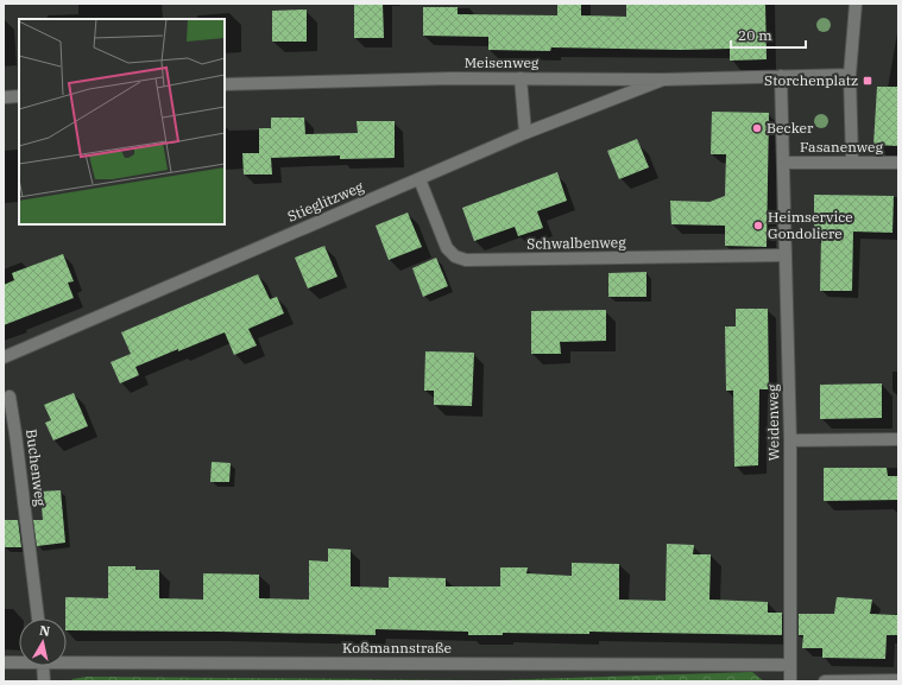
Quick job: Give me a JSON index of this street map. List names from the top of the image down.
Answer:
{
  "streets": {
    "street": [
      "Meisenweg",
      "Fasanenweg",
      "Stieglitzweg",
      "Schwalbenweg",
      "Weidenweg",
      "Buchenweg",
      "Koßmannstraße"
    ]
  },
  "crossings": [
    ["Meisenweg", "Stieglitzweg"],
    ["Fasanenweg", "Weidenweg"],
    ["Stieglitzweg", "Schwalbenweg"],
    ["Schwalbenweg", "Weidenweg"],
    ["Weidenweg", "Koßmannstraße"]
  ],
  "places": {
    "transit": ["Storchenplatz"],
    "other": ["Becker", "Heimservice Gondoliere"]
  },
  "scale_bar": "20 m",
  "north": "top"
}
